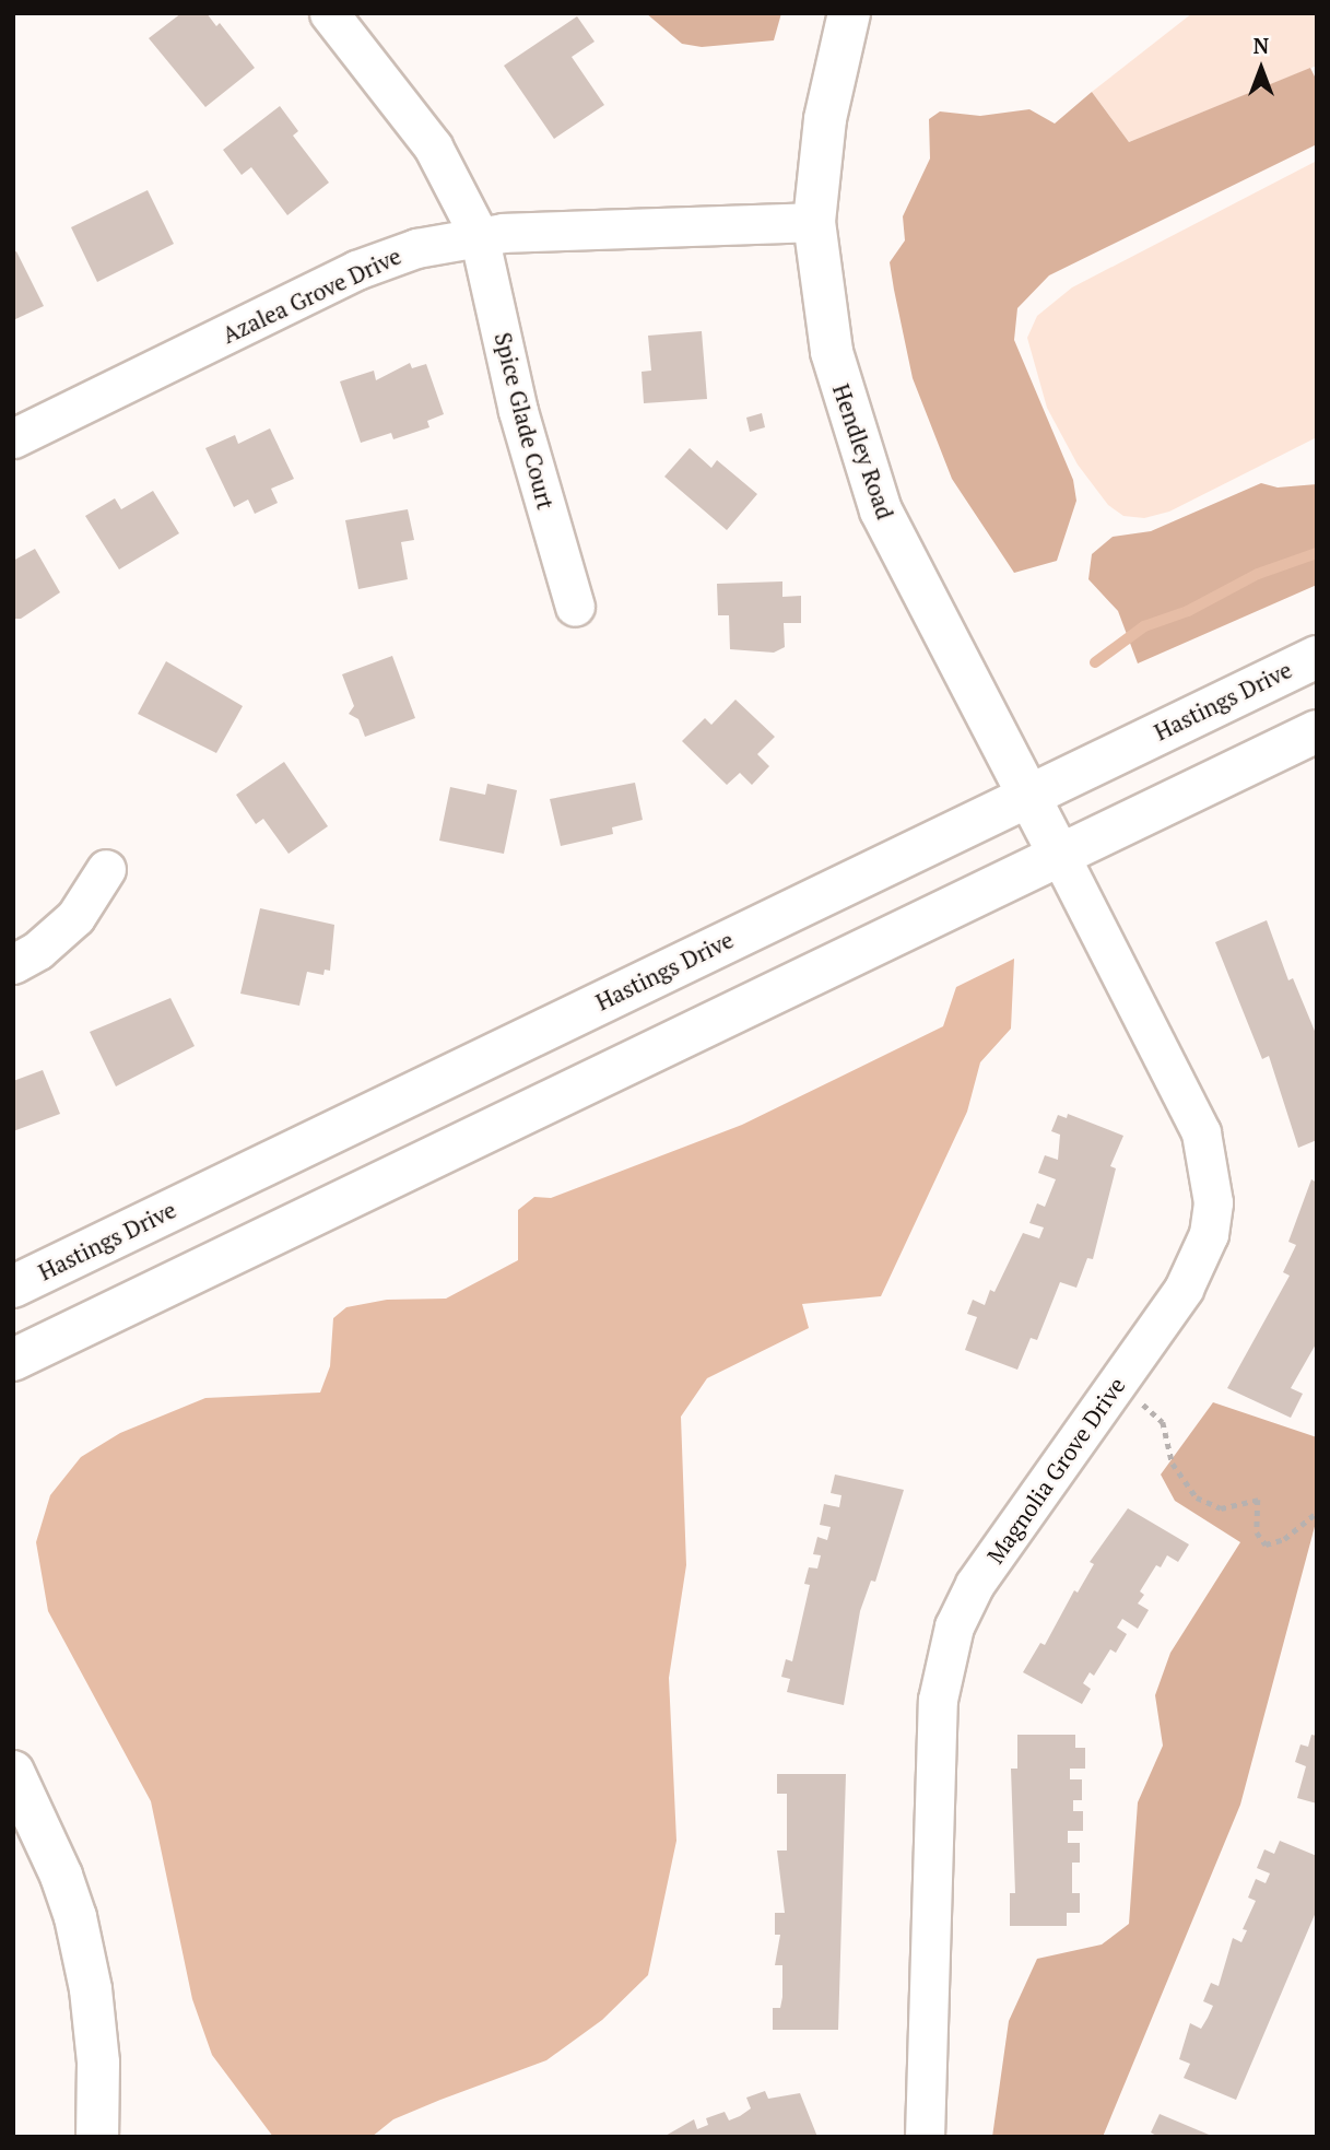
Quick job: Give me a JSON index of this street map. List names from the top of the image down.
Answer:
{
  "streets": {
    "street": [
      "Azalea Grove Drive",
      "Spice Glade Court",
      "Hendley Road",
      "Hastings Drive",
      "Magnolia Grove Drive"
    ]
  },
  "crossings": [
    ["Azalea Grove Drive", "Spice Glade Court"],
    ["Azalea Grove Drive", "Hendley Road"],
    ["Hendley Road", "Hastings Drive"],
    ["Hendley Road", "Magnolia Grove Drive"]
  ],
  "north": "top"
}
